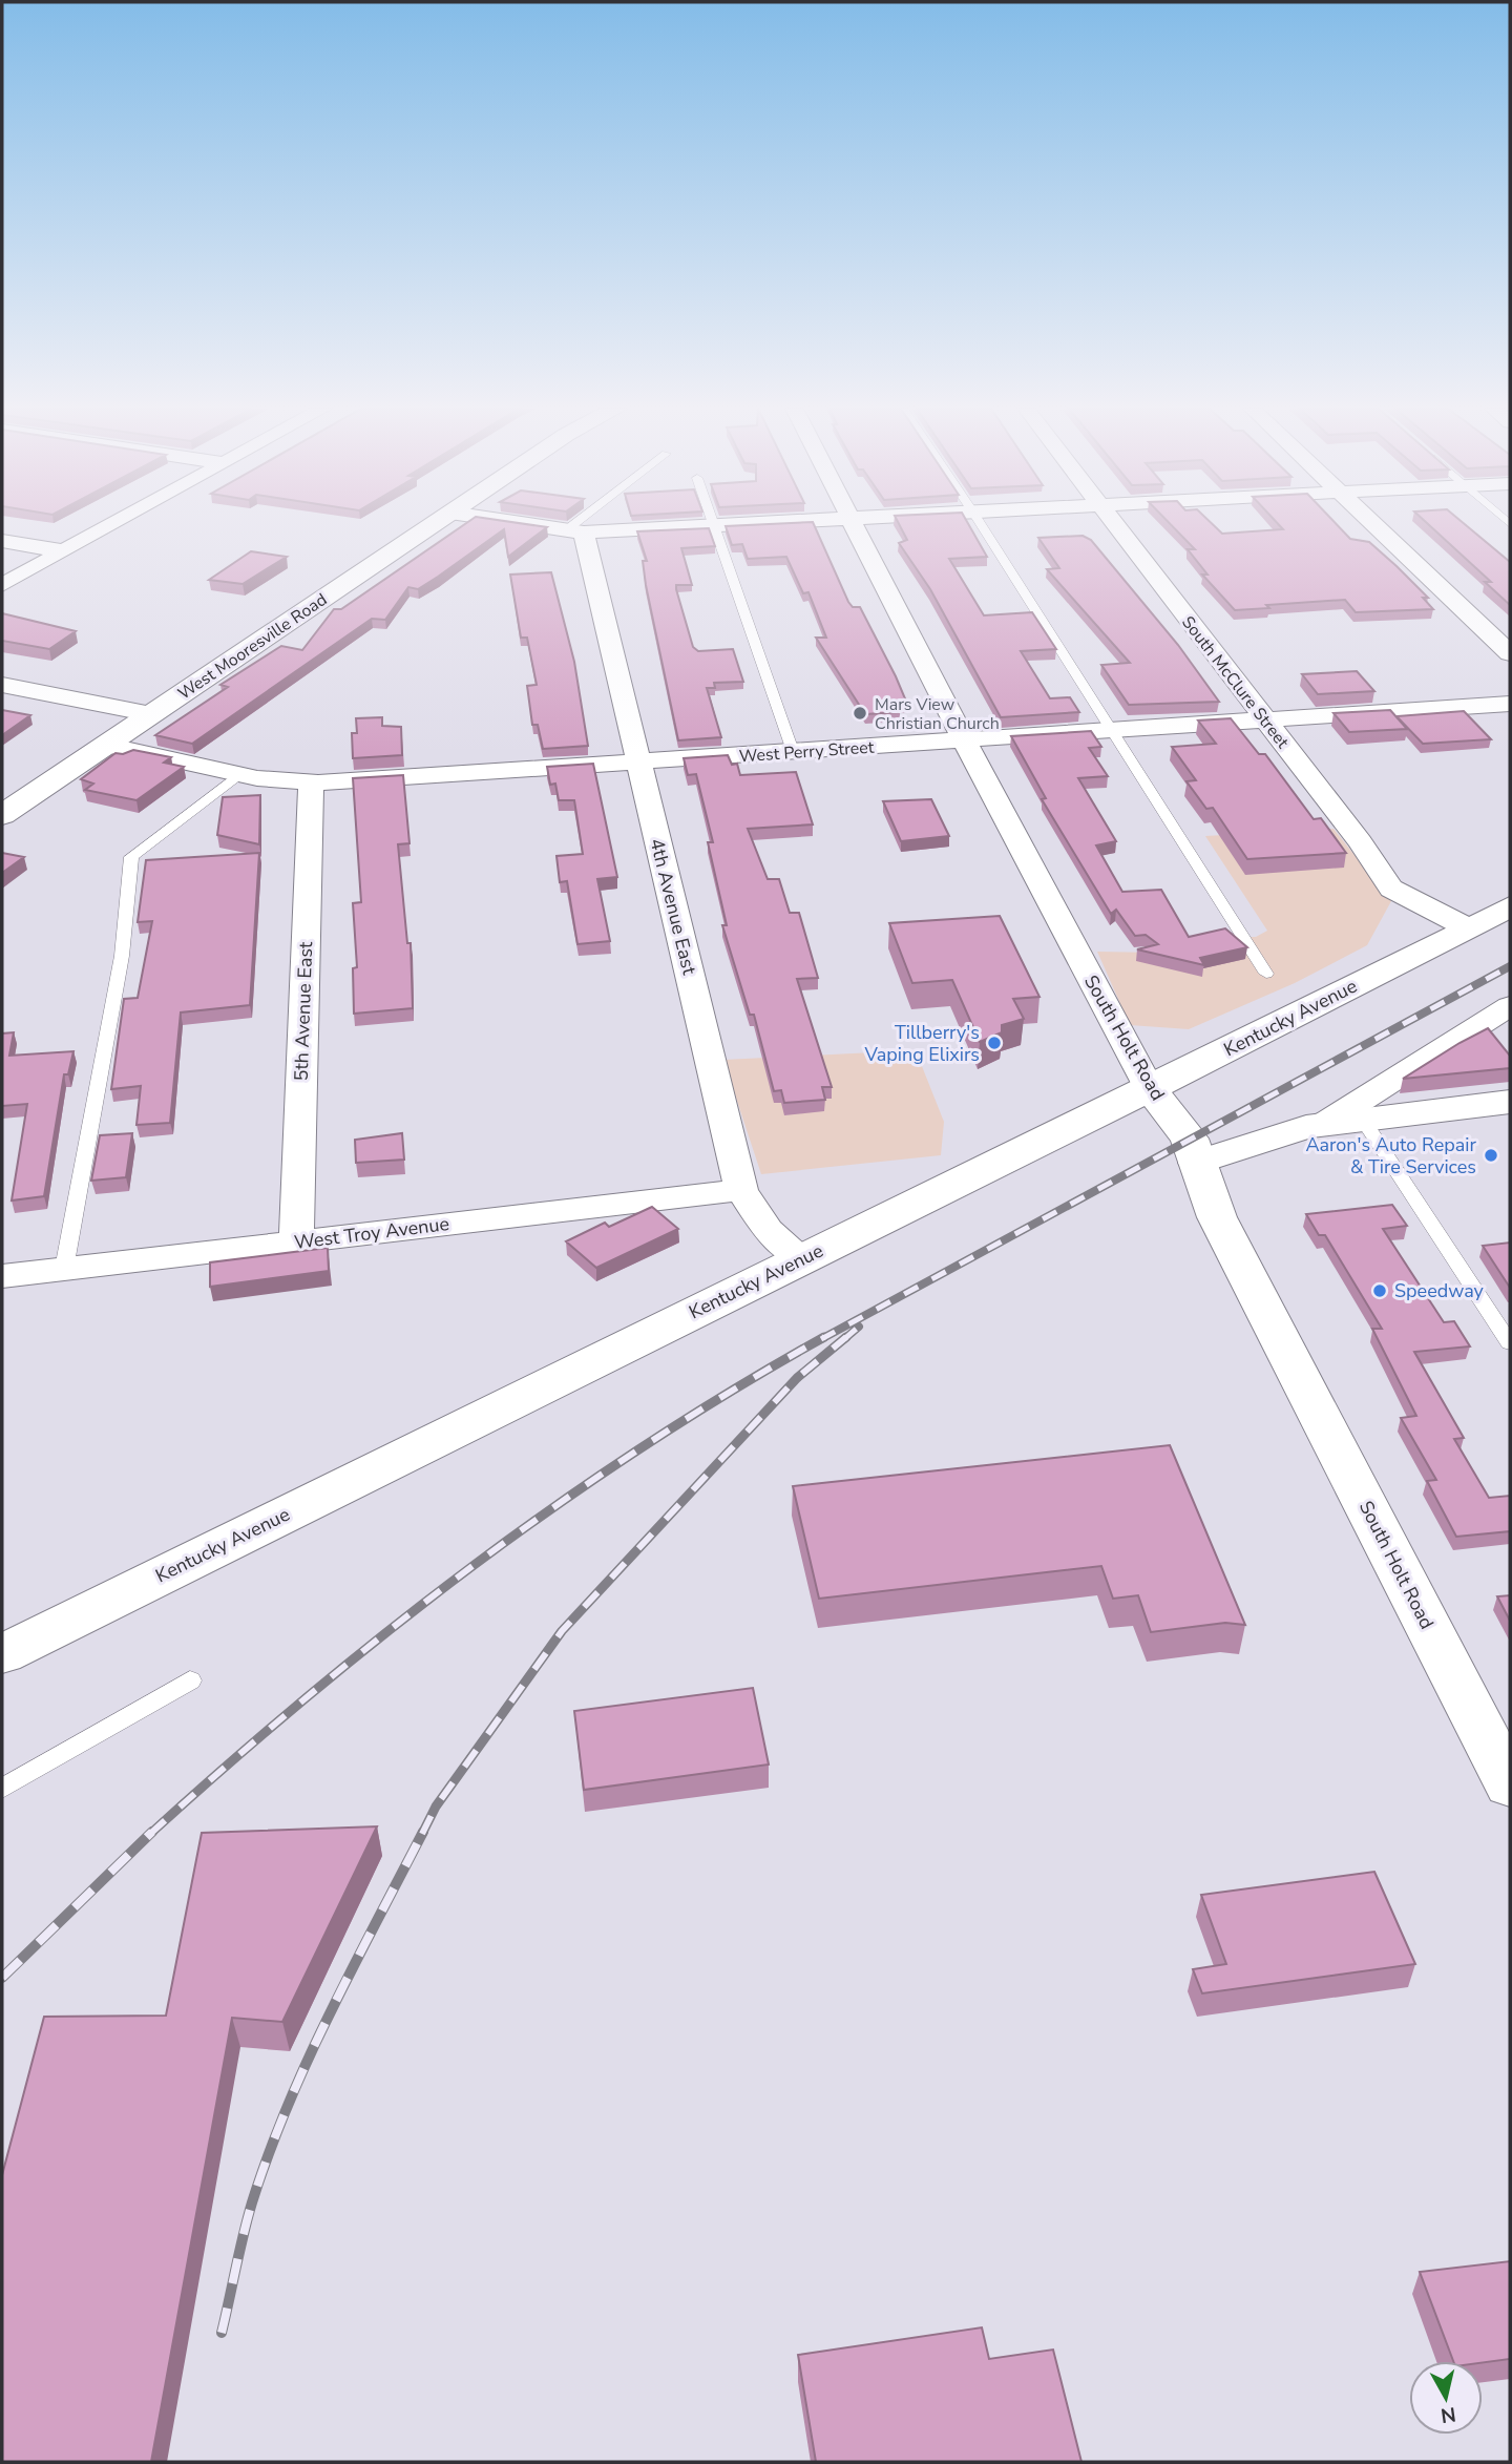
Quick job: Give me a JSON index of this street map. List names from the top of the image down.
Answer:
{
  "streets": {
    "main road": ["West Mooresville Road", "Kentucky Avenue", "South Holt Road"],
    "street": [
      "South McClure Street",
      "West Perry Street",
      "4th Avenue East",
      "5th Avenue East",
      "West Troy Avenue"
    ]
  },
  "crossings": [
    ["West Mooresville Road", "West Perry Street"],
    ["South McClure Street", "West Perry Street"],
    ["South McClure Street", "Kentucky Avenue"],
    ["West Perry Street", "4th Avenue East"],
    ["West Perry Street", "5th Avenue East"],
    ["West Perry Street", "South Holt Road"],
    ["4th Avenue East", "Kentucky Avenue"],
    ["4th Avenue East", "West Troy Avenue"],
    ["5th Avenue East", "West Troy Avenue"],
    ["Kentucky Avenue", "South Holt Road"]
  ],
  "places": [
    "Mars View Christian Church",
    "Tillberry's Vaping Elixirs",
    "Aaron's Auto Repair & Tire Services",
    "Speedway"
  ],
  "north": "bottom"
}
